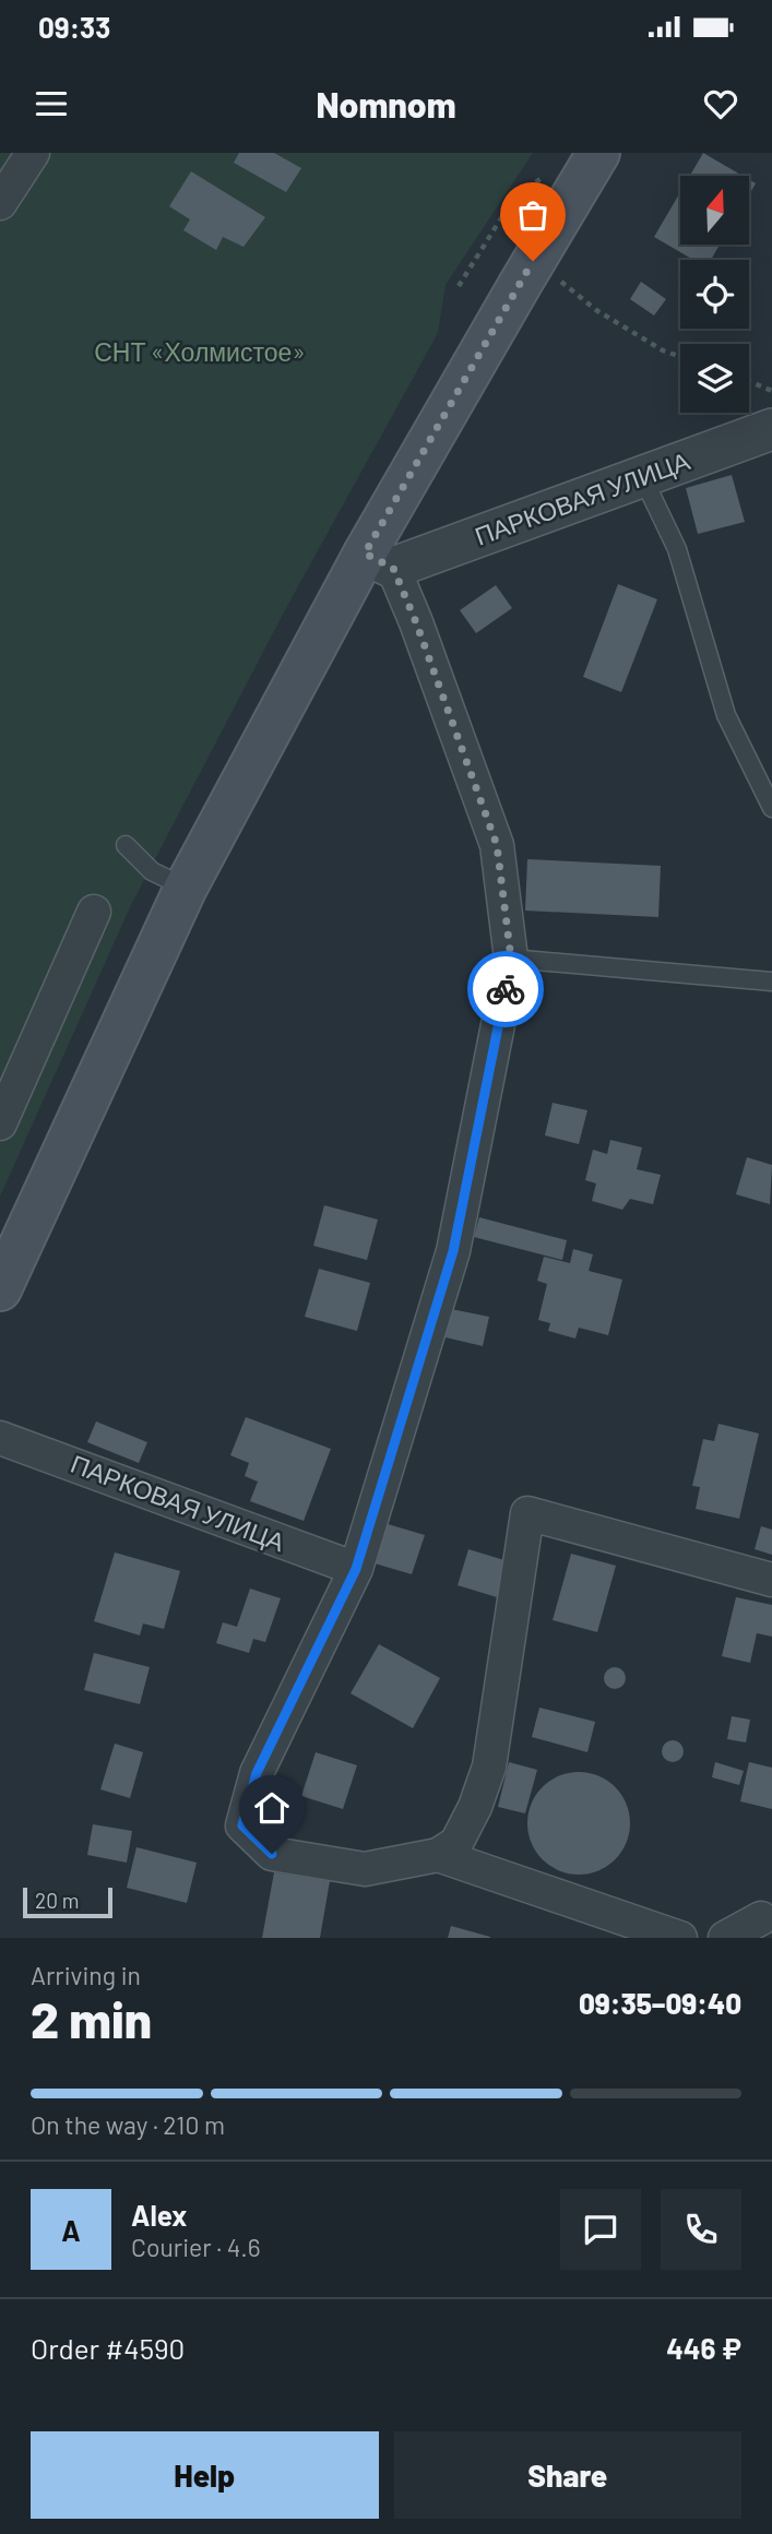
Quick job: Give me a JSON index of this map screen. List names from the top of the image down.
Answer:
{
  "streets": {
    "street": ["ПАРКОВАЯ УЛИЦА"]
  },
  "parks": ["СНТ «Холмистое»"],
  "scale_bar": "20 m",
  "north": "top",
  "page": {
    "status": "09:33",
    "header": "Nomnom",
    "scale": "20 m",
    "heading": ["2 min", "Arriving in", "09:35–09:40"],
    "panel": [
      "Alex",
      "Courier · 4.6",
      "Order #4590",
      "446 ₽"
    ],
    "bar": "On the way · 210 m",
    "round": "A",
    "buttons": ["Help", "Share"]
  }
}
